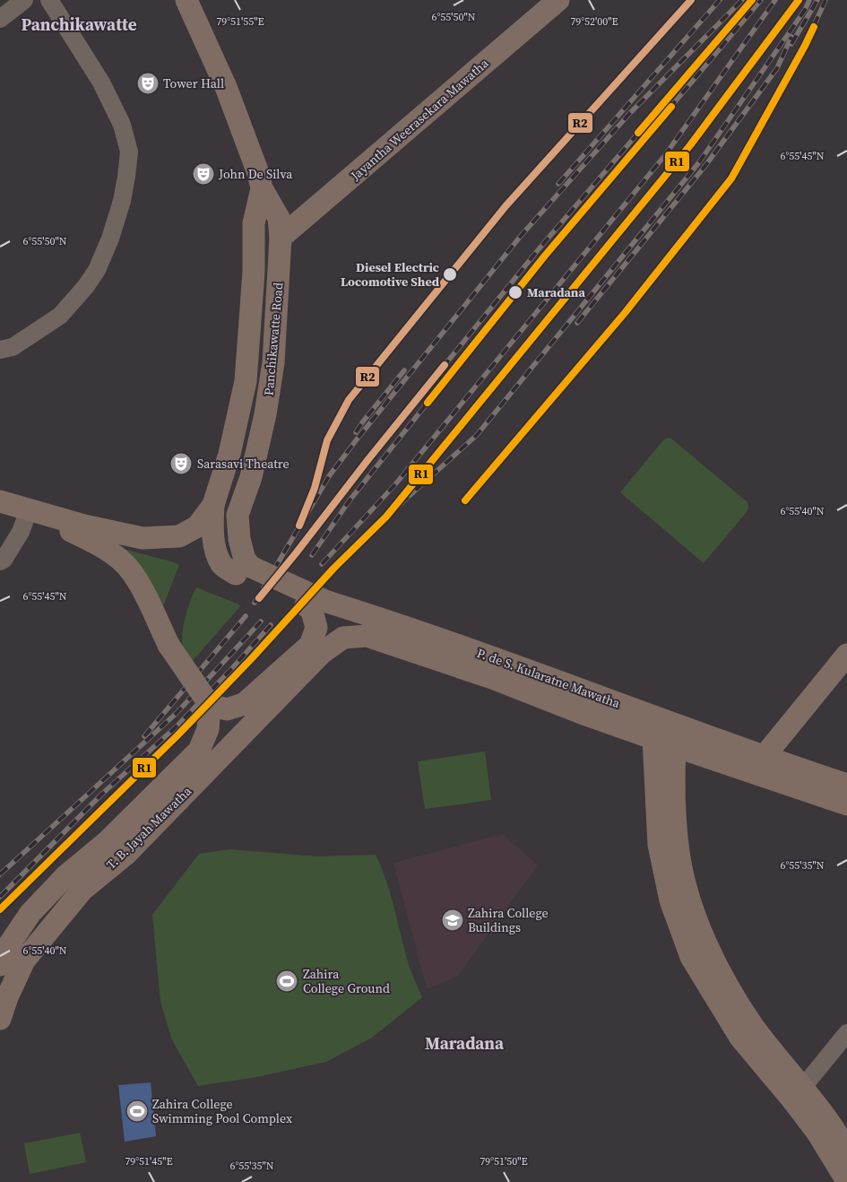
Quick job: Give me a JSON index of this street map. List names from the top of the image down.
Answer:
{
  "streets": {
    "main road": [
      "Jayantha Weerasekara Mawatha",
      "Panchikawatte Road",
      "P. de S. Kularatne Mawatha",
      "T. B. Jayah Mawatha"
    ]
  },
  "crossings": [
    ["Jayantha Weerasekara Mawatha", "Panchikawatte Road"],
    ["Panchikawatte Road", "P. de S. Kularatne Mawatha"],
    ["P. de S. Kularatne Mawatha", "T. B. Jayah Mawatha"]
  ],
  "districts": ["Panchikawatte", "Maradana"],
  "places": {
    "theatre": ["Tower Hall", "John De Silva", "Sarasavi Theatre"],
    "other": ["Diesel Electric Locomotive Shed", "Maradana"],
    "school or university": ["Zahira College Buildings"],
    "sports": ["Zahira College Ground", "Zahira College Swimming Pool Complex"]
  },
  "lines": ["transit line R1", "transit line R2"],
  "coordinates": [
    "6°55'50\"N",
    "79°51'55\"E",
    "79°52'00\"E",
    "6°55'45\"N",
    "6°55'40\"N",
    "6°55'35\"N",
    "79°51'45\"E",
    "79°51'50\"E"
  ]
}
